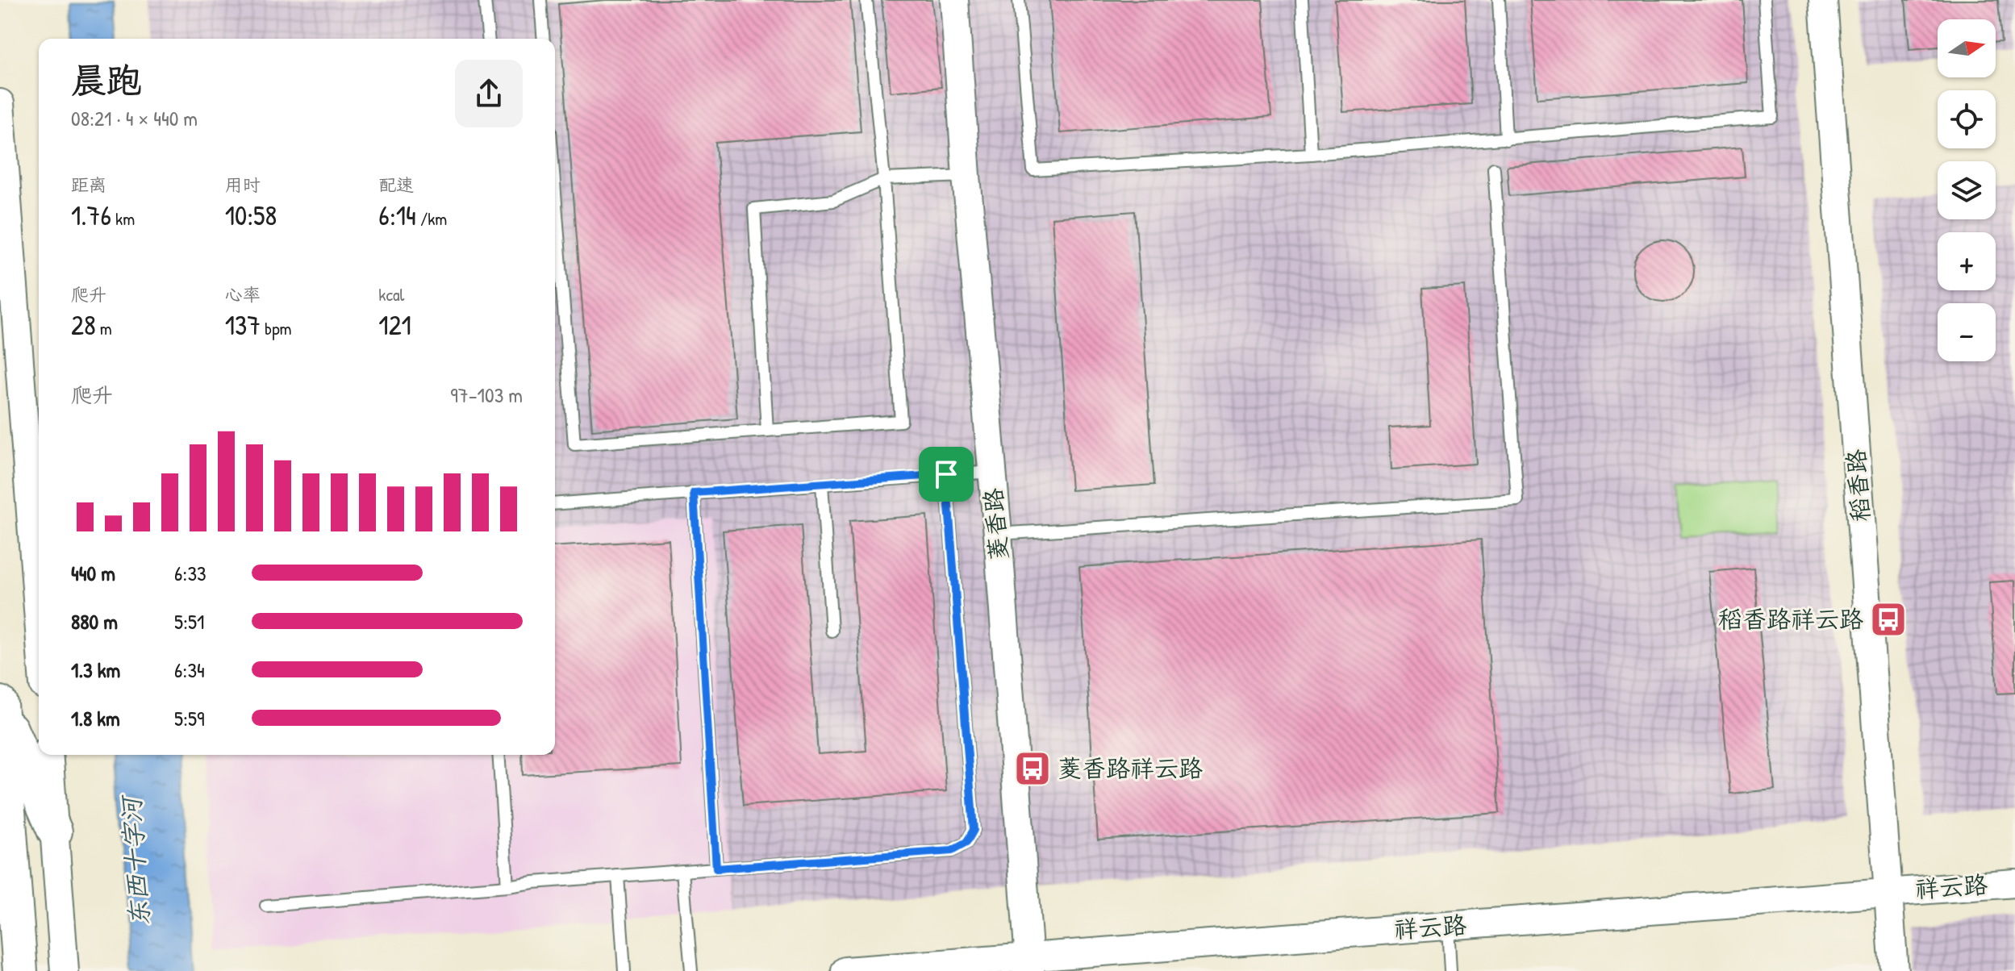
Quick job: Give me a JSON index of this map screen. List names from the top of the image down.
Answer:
{
  "streets": {
    "street": ["稻香路", "菱香路", "祥云路"]
  },
  "crossings": [
    ["稻香路", "祥云路"],
    ["菱香路", "祥云路"]
  ],
  "water": ["东西十字河"],
  "places": {
    "bus stop": ["稻香路祥云路", "菱香路祥云路"]
  },
  "north": "right",
  "page": {
    "map_buttons": ["+", "−"],
    "heading": ["晨跑", "08:21 · 4 × 440 m"],
    "stats": [
      ["距离", "1.76 km"],
      ["用时", "10:58"],
      ["配速", "6:14 /km"],
      ["爬升", "28 m"],
      ["心率", "137 bpm"],
      ["kcal", "121"]
    ],
    "chart": ["爬升", "97–103 m"],
    "list": [
      {
        "name": "440 m",
        "note": "6:33"
      },
      {
        "name": "880 m",
        "note": "5:51"
      },
      {
        "name": "1.3 km",
        "note": "6:34"
      },
      {
        "name": "1.8 km",
        "note": "5:59"
      }
    ]
  }
}
